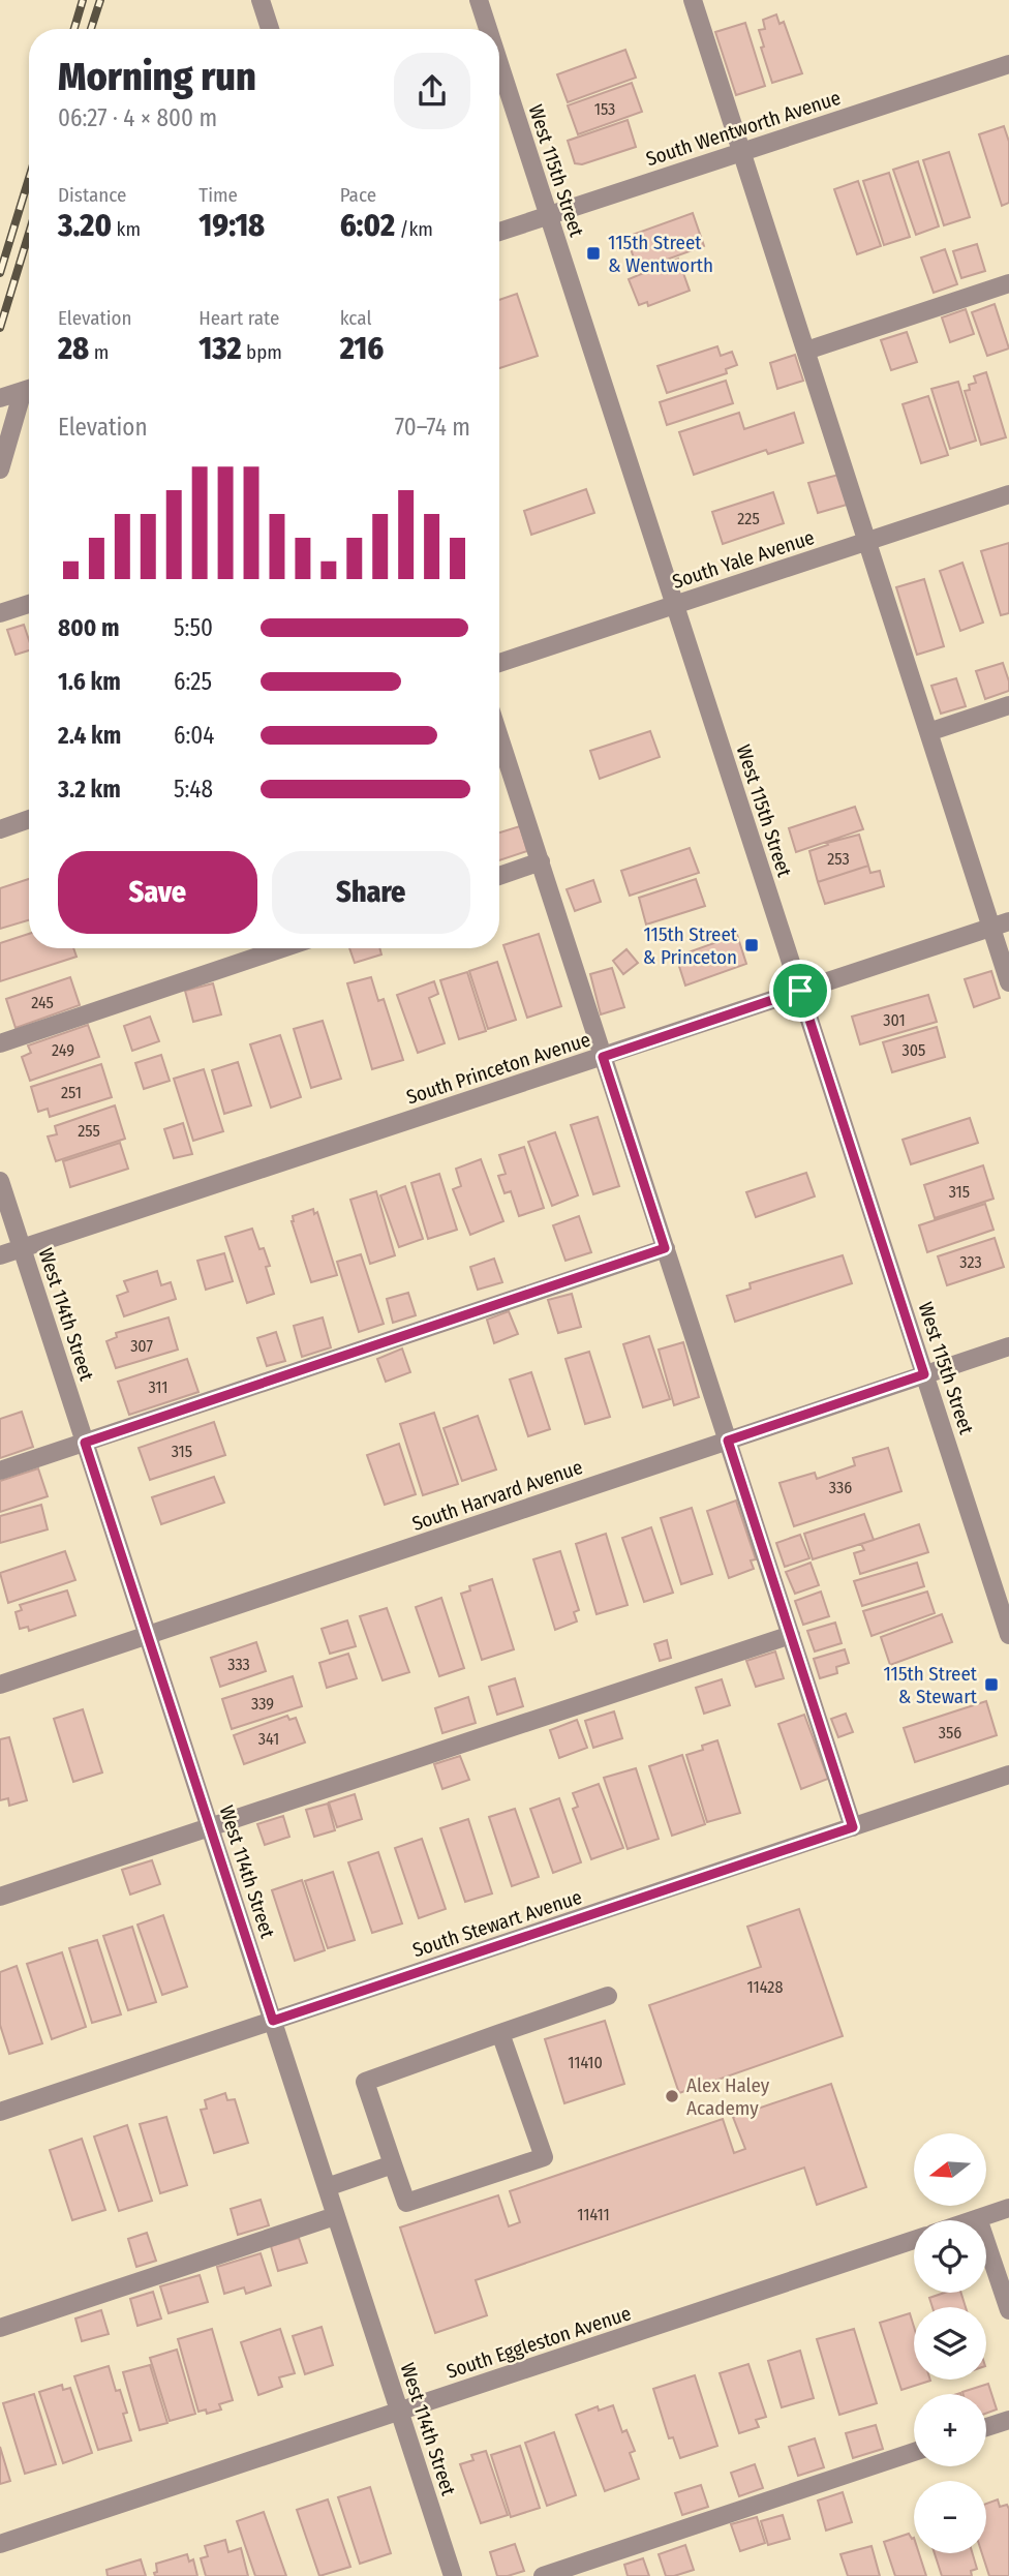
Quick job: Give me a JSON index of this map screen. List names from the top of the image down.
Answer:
{
  "streets": {
    "street": [
      "South Wentworth Avenue",
      "West 115th Street",
      "South Yale Avenue",
      "South Princeton Avenue",
      "West 114th Street",
      "South Harvard Avenue",
      "South Stewart Avenue",
      "South Eggleston Avenue"
    ]
  },
  "crossings": [
    ["South Wentworth Avenue", "West 115th Street"],
    ["West 115th Street", "South Yale Avenue"],
    ["West 115th Street", "South Princeton Avenue"],
    ["West 115th Street", "South Harvard Avenue"],
    ["South Princeton Avenue", "West 114th Street"],
    ["West 114th Street", "South Harvard Avenue"],
    ["West 114th Street", "South Stewart Avenue"],
    ["West 114th Street", "South Eggleston Avenue"]
  ],
  "places": {
    "transit": ["115th Street & Wentworth", "115th Street & Princeton", "115th Street & Stewart"],
    "other": ["Alex Haley Academy"]
  },
  "house_numbers": [
    "153",
    "225",
    "253",
    "245",
    "301",
    "249",
    "305",
    "251",
    "255",
    "315",
    "323",
    "307",
    "311",
    "315",
    "336",
    "333",
    "339",
    "356",
    "341",
    "11428",
    "11410",
    "11411"
  ],
  "north": "left",
  "page": {
    "heading": ["Morning run", "06:27 · 4 × 800 m"],
    "stats": [
      ["Distance", "3.20 km"],
      ["Time", "19:18"],
      ["Pace", "6:02 /km"],
      ["Elevation", "28 m"],
      ["Heart rate", "132 bpm"],
      ["kcal", "216"]
    ],
    "chart": ["Elevation", "70–74 m"],
    "list": [
      {
        "name": "800 m",
        "note": "5:50"
      },
      {
        "name": "1.6 km",
        "note": "6:25"
      },
      {
        "name": "2.4 km",
        "note": "6:04"
      },
      {
        "name": "3.2 km",
        "note": "5:48"
      }
    ],
    "buttons": ["Save", "Share"],
    "map_buttons": ["+", "−"]
  }
}
